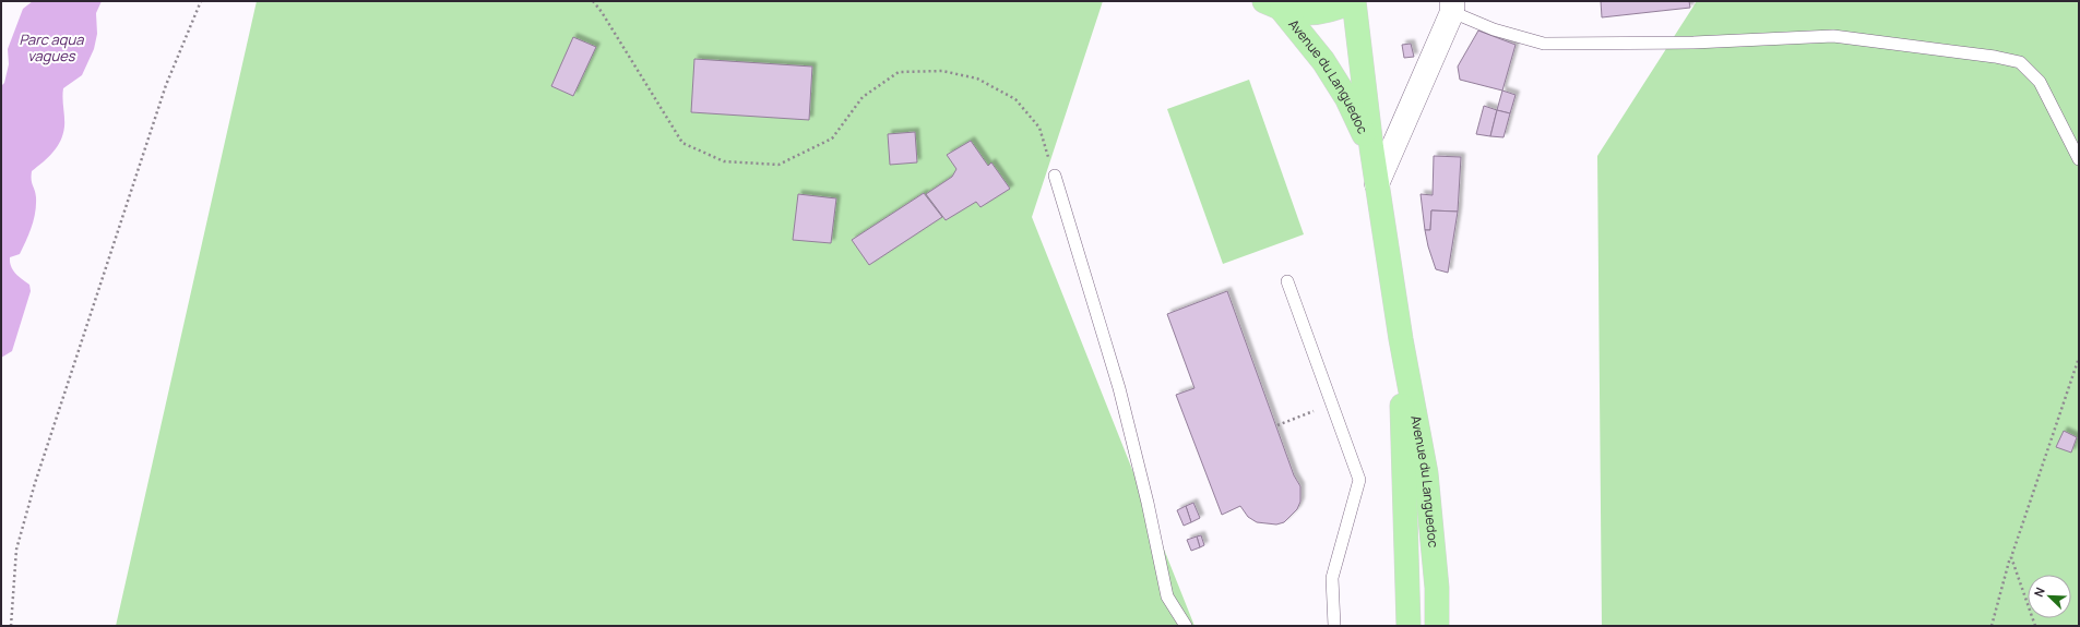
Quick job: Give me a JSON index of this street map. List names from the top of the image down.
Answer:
{
  "streets": {
    "main road": ["Avenue du Languedoc"]
  },
  "water": ["Parc aqua vagues"],
  "north": "top left"
}
